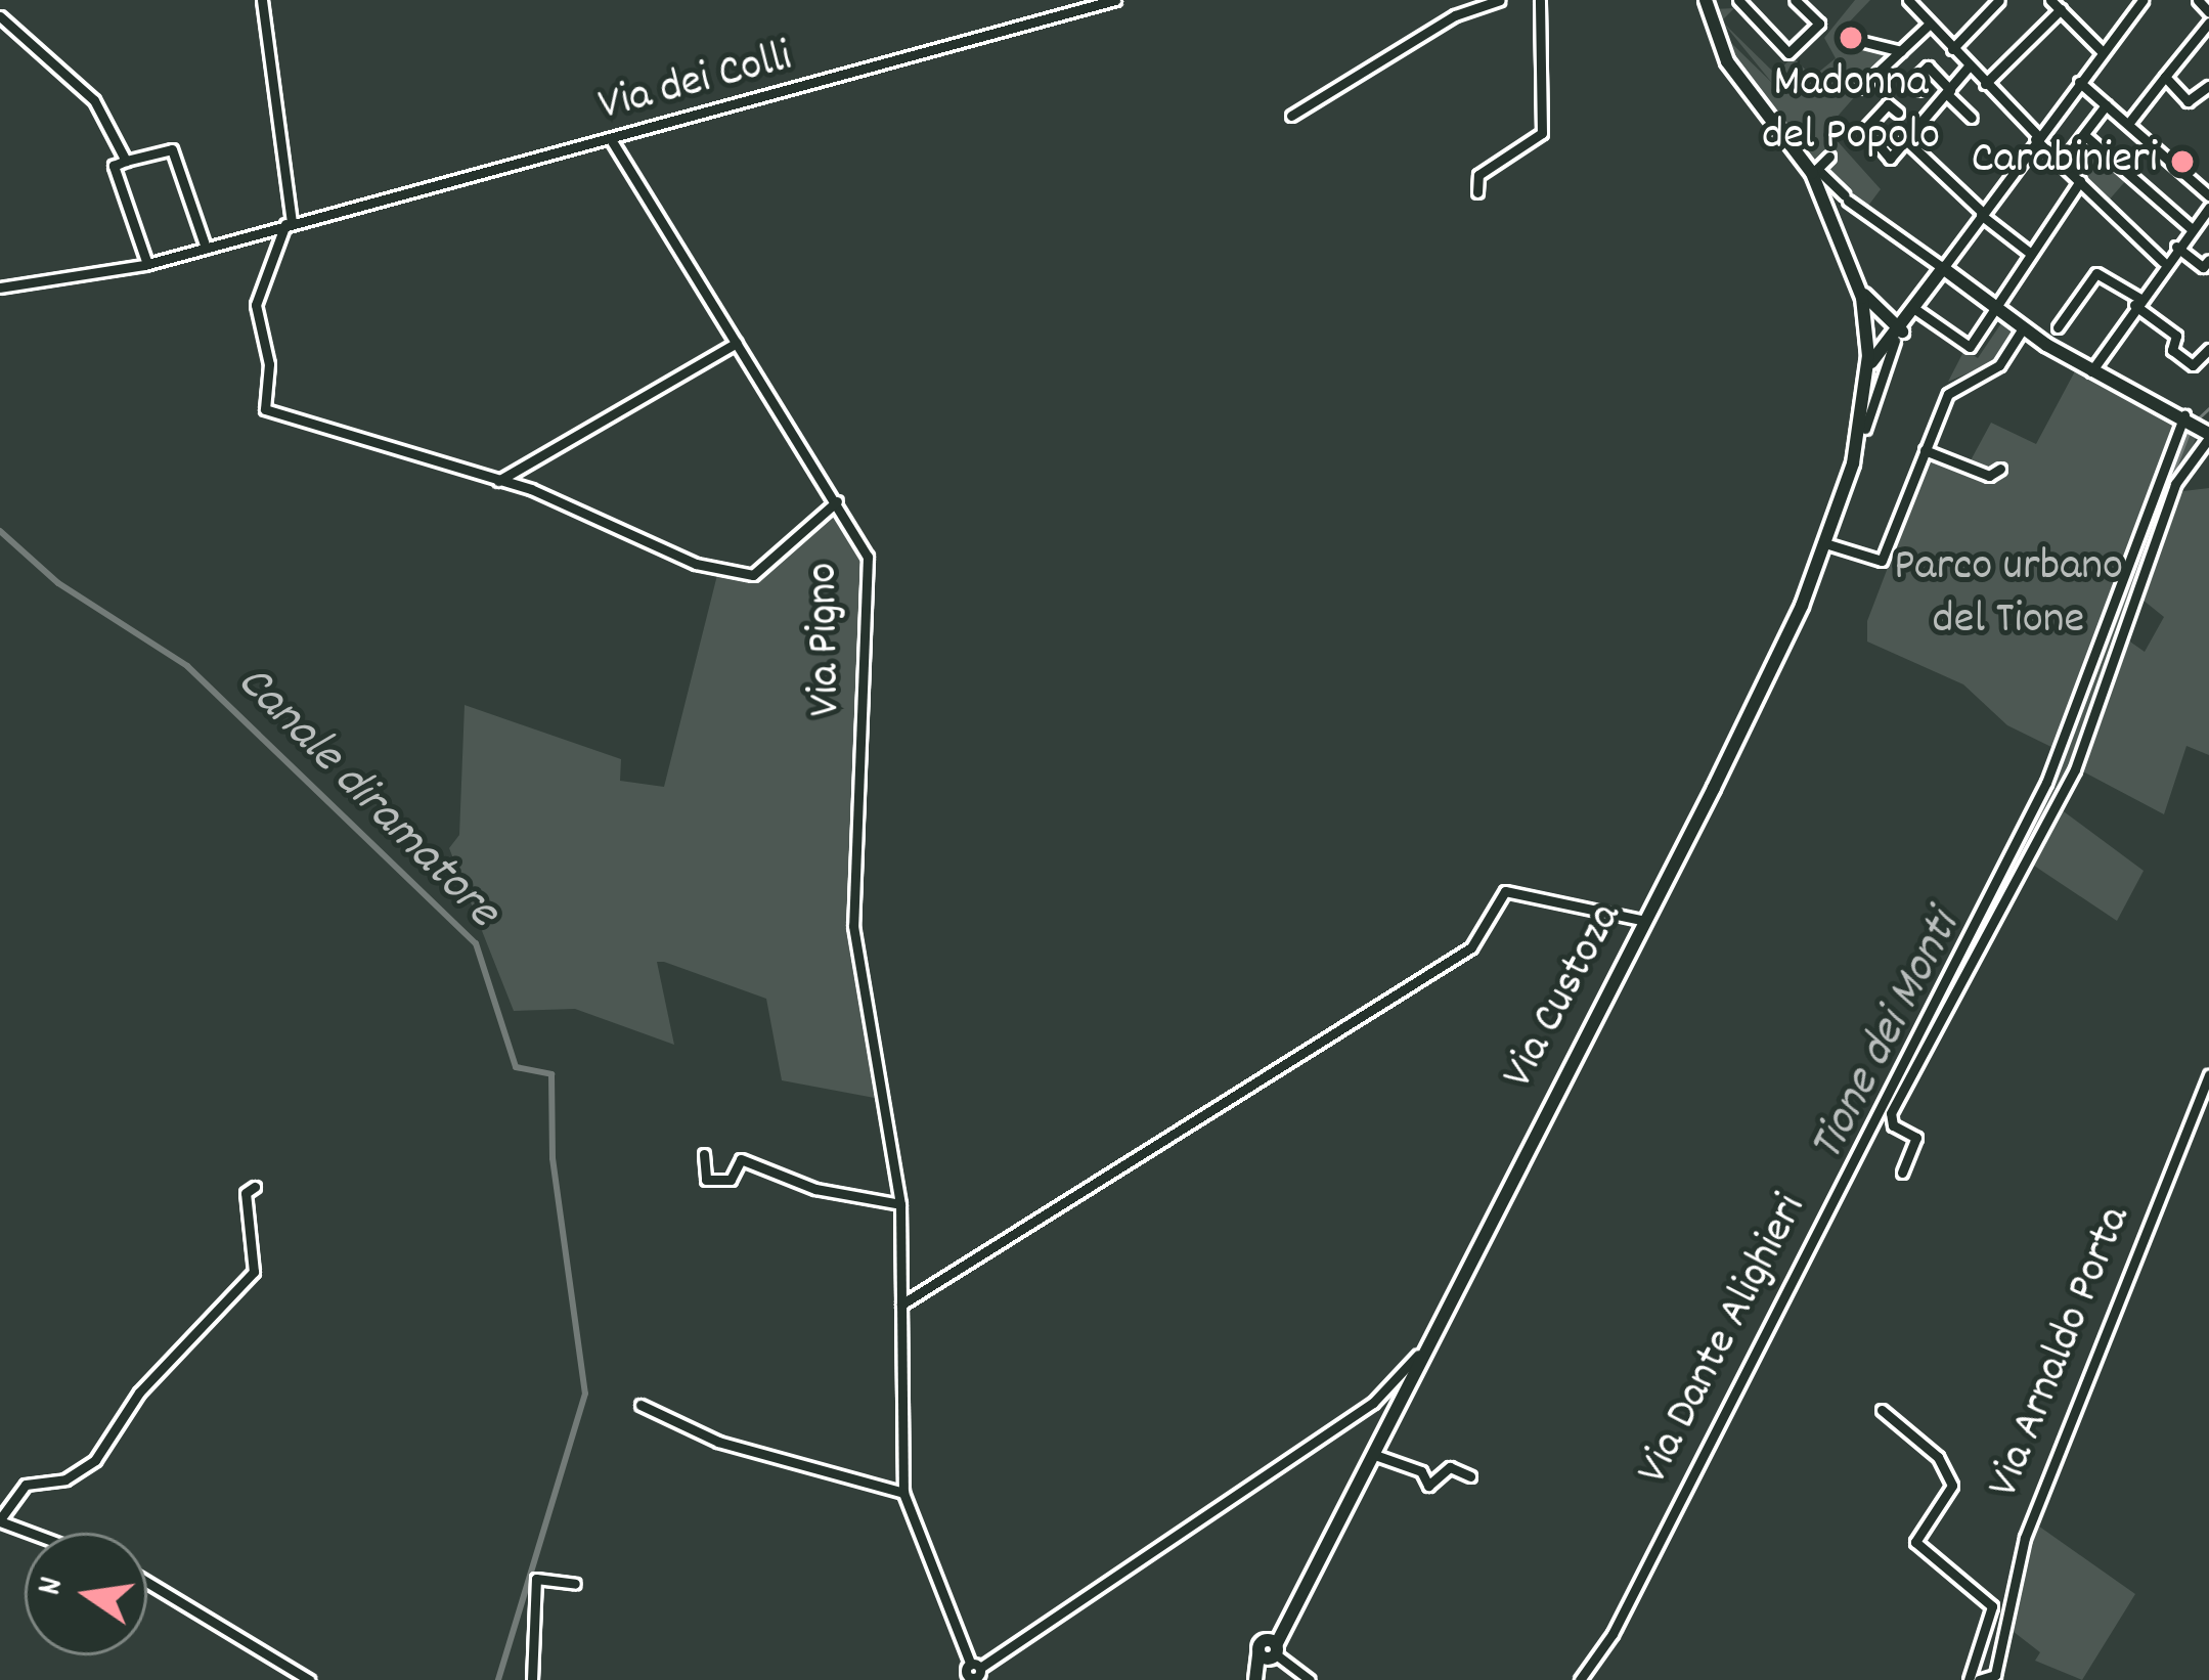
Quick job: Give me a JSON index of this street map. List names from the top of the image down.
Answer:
{
  "streets": {
    "main road": ["Via Custoza"],
    "street": [
      "Via dei Colli",
      "Via Pigno",
      "Via Dante Alighieri",
      "Via Arnaldo Porta"
    ]
  },
  "crossings": [
    ["Via dei Colli", "Via Pigno"]
  ],
  "water": ["Canale diramatore", "Tione dei Monti"],
  "parks": ["Parco urbano del Tione"],
  "places": ["Madonna del Popolo", "Carabinieri"],
  "north": "left"
}
